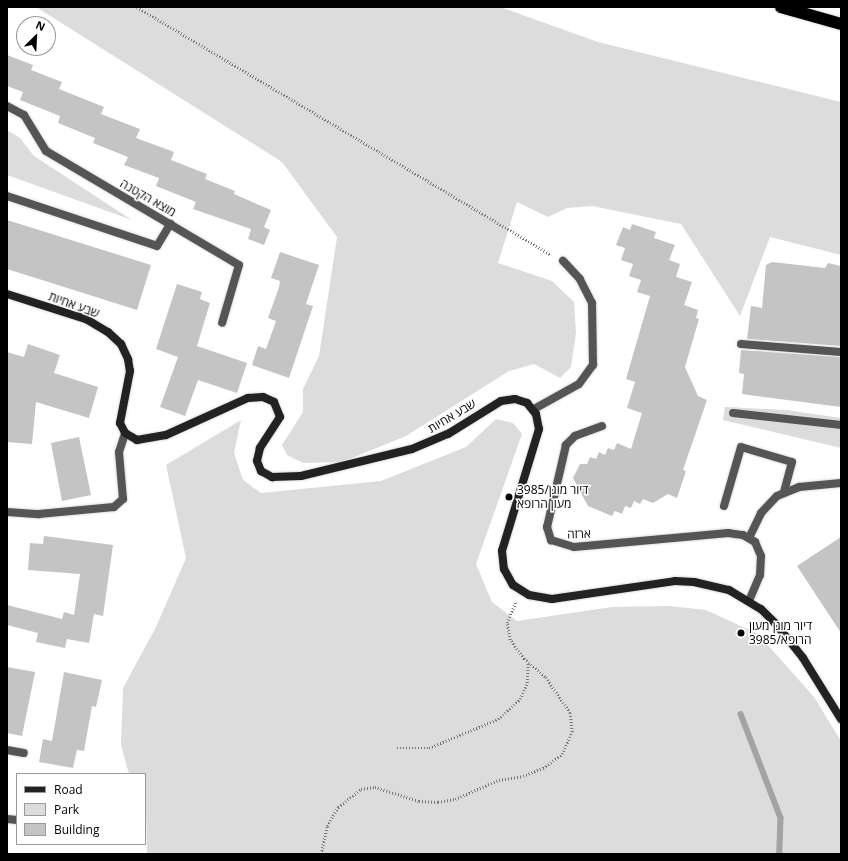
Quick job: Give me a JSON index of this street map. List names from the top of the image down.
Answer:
{
  "streets": {
    "main road": ["שבע אחיות"],
    "street": ["מוצא הקטנה", "ארזה"]
  },
  "places": ["3985/דיור מוגן מעון הרופא", "דיור מוגן מעון הרופא/3985"],
  "legend": ["Road", "Park", "Building"],
  "north": "top right"
}
